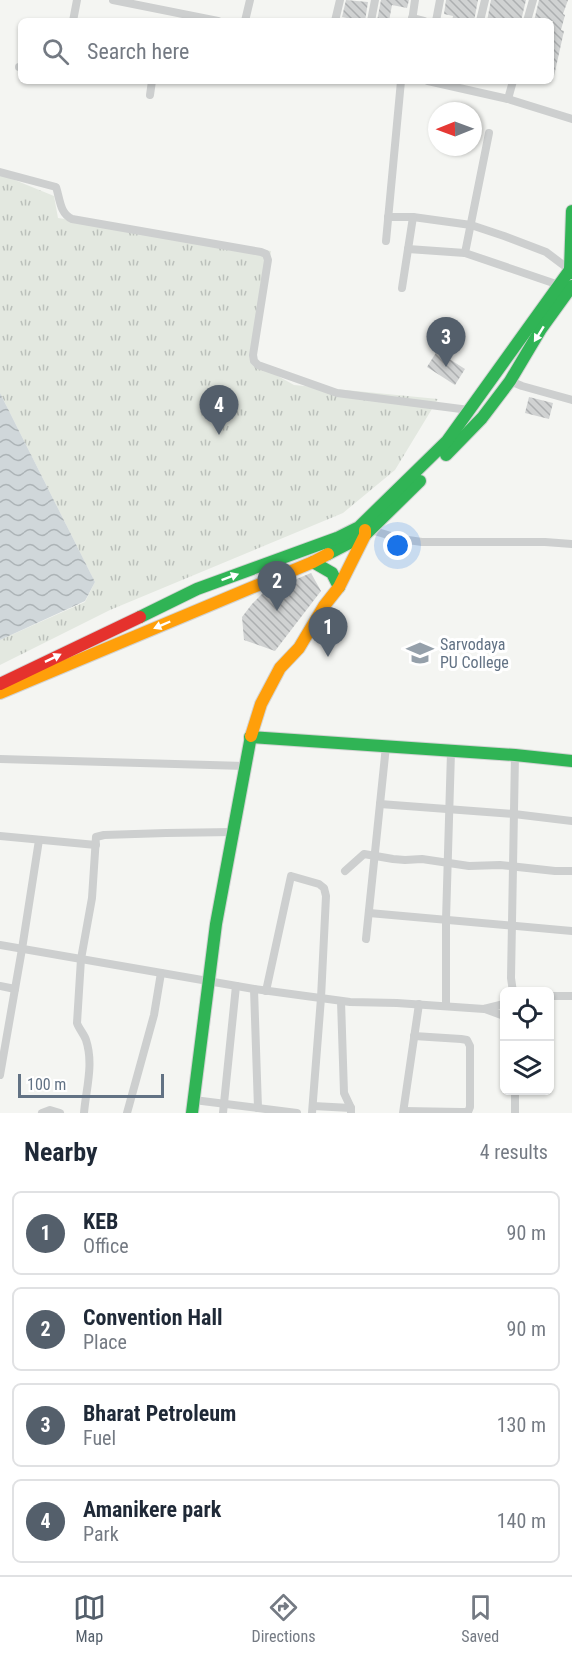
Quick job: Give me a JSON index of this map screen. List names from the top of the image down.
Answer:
{
  "places": {
    "school or university": ["Sarvodaya PU College"]
  },
  "scale_bar": "100 m",
  "north": "left",
  "page": {
    "search": "Search here",
    "pins": [
      "3",
      "4",
      "2",
      "1"
    ],
    "scale": "100 m",
    "heading": ["Nearby", "4 results"],
    "list": [
      {
        "mark": "1",
        "name": "KEB",
        "note": "Office",
        "value": "90 m"
      },
      {
        "mark": "2",
        "name": "Convention Hall",
        "note": "Place",
        "value": "90 m"
      },
      {
        "mark": "3",
        "name": "Bharat Petroleum",
        "note": "Fuel",
        "value": "130 m"
      },
      {
        "mark": "4",
        "name": "Amanikere park",
        "note": "Park",
        "value": "140 m"
      }
    ],
    "nav": ["Map", "Directions", "Saved"]
  }
}
